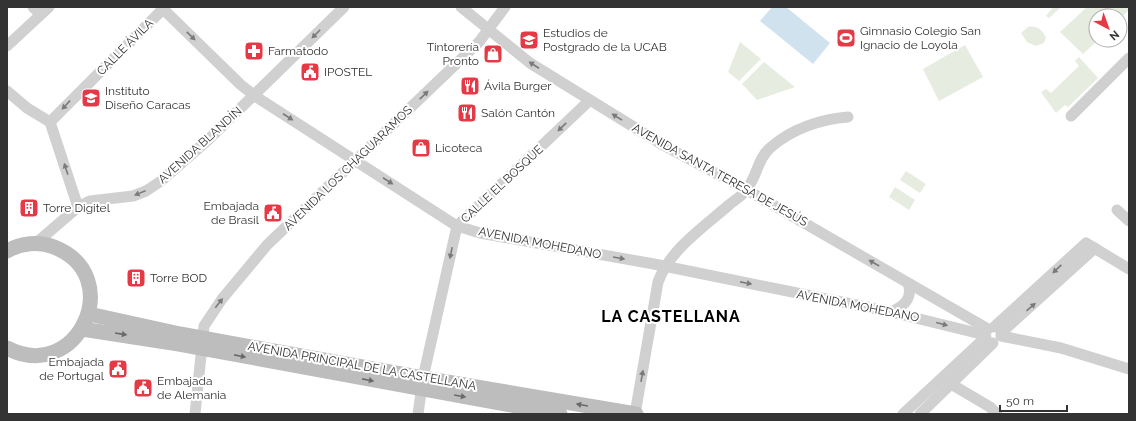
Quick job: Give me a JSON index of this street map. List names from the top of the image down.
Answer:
{
  "streets": {
    "street": [
      "CALLE ÁVILA",
      "AVENIDA BLANDÍN",
      "AVENIDA LOS CHAGUARAMOS",
      "AVENIDA SANTA TERESA DE JESÚS",
      "CALLE EL BOSQUE",
      "AVENIDA MOHEDANO",
      "AVENIDA PRINCIPAL DE LA CASTELLANA"
    ]
  },
  "crossings": [
    ["CALLE ÁVILA", "AVENIDA MOHEDANO"],
    ["AVENIDA BLANDÍN", "AVENIDA MOHEDANO"],
    ["AVENIDA LOS CHAGUARAMOS", "AVENIDA SANTA TERESA DE JESÚS"],
    ["AVENIDA LOS CHAGUARAMOS", "AVENIDA MOHEDANO"],
    ["AVENIDA LOS CHAGUARAMOS", "AVENIDA PRINCIPAL DE LA CASTELLANA"],
    ["AVENIDA SANTA TERESA DE JESÚS", "CALLE EL BOSQUE"],
    ["AVENIDA SANTA TERESA DE JESÚS", "AVENIDA MOHEDANO"],
    ["CALLE EL BOSQUE", "AVENIDA MOHEDANO"],
    ["CALLE EL BOSQUE", "AVENIDA PRINCIPAL DE LA CASTELLANA"]
  ],
  "one_way": [
    "AVENIDA BLANDÍN",
    "AVENIDA LOS CHAGUARAMOS",
    "AVENIDA SANTA TERESA DE JESÚS",
    "CALLE EL BOSQUE",
    "AVENIDA MOHEDANO"
  ],
  "districts": ["LA CASTELLANA"],
  "places": {
    "sports": ["Gimnasio Colegio San Ignacio de Loyola"],
    "school or university": ["Estudios de Postgrado de la UCAB", "Instituto Diseño Caracas"],
    "pharmacy": ["Farmatodo"],
    "shop": ["Tintorería Pronto", "Licoteca"],
    "public building": [
      "IPOSTEL",
      "Embajada de Brasil",
      "Embajada de Portugal",
      "Embajada de Alemania"
    ],
    "restaurant": ["Ávila Burger", "Salón Cantón"],
    "building": ["Torre Digitel", "Torre BOD"]
  },
  "scale_bar": "50 m",
  "north": "bottom right"
}
